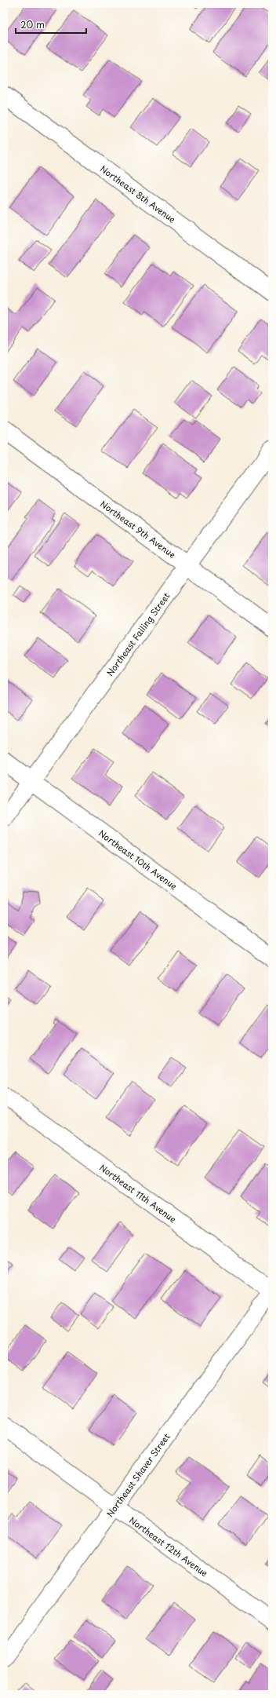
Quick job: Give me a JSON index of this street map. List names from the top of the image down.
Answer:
{
  "streets": {
    "street": [
      "Northeast 8th Avenue",
      "Northeast 9th Avenue",
      "Northeast Failing Street",
      "Northeast 10th Avenue",
      "Northeast 11th Avenue",
      "Northeast Shaver Street",
      "Northeast 12th Avenue"
    ]
  },
  "crossings": [
    ["Northeast 9th Avenue", "Northeast Failing Street"],
    ["Northeast Failing Street", "Northeast 10th Avenue"],
    ["Northeast 11th Avenue", "Northeast Shaver Street"],
    ["Northeast Shaver Street", "Northeast 12th Avenue"]
  ],
  "scale_bar": "20 m"
}
